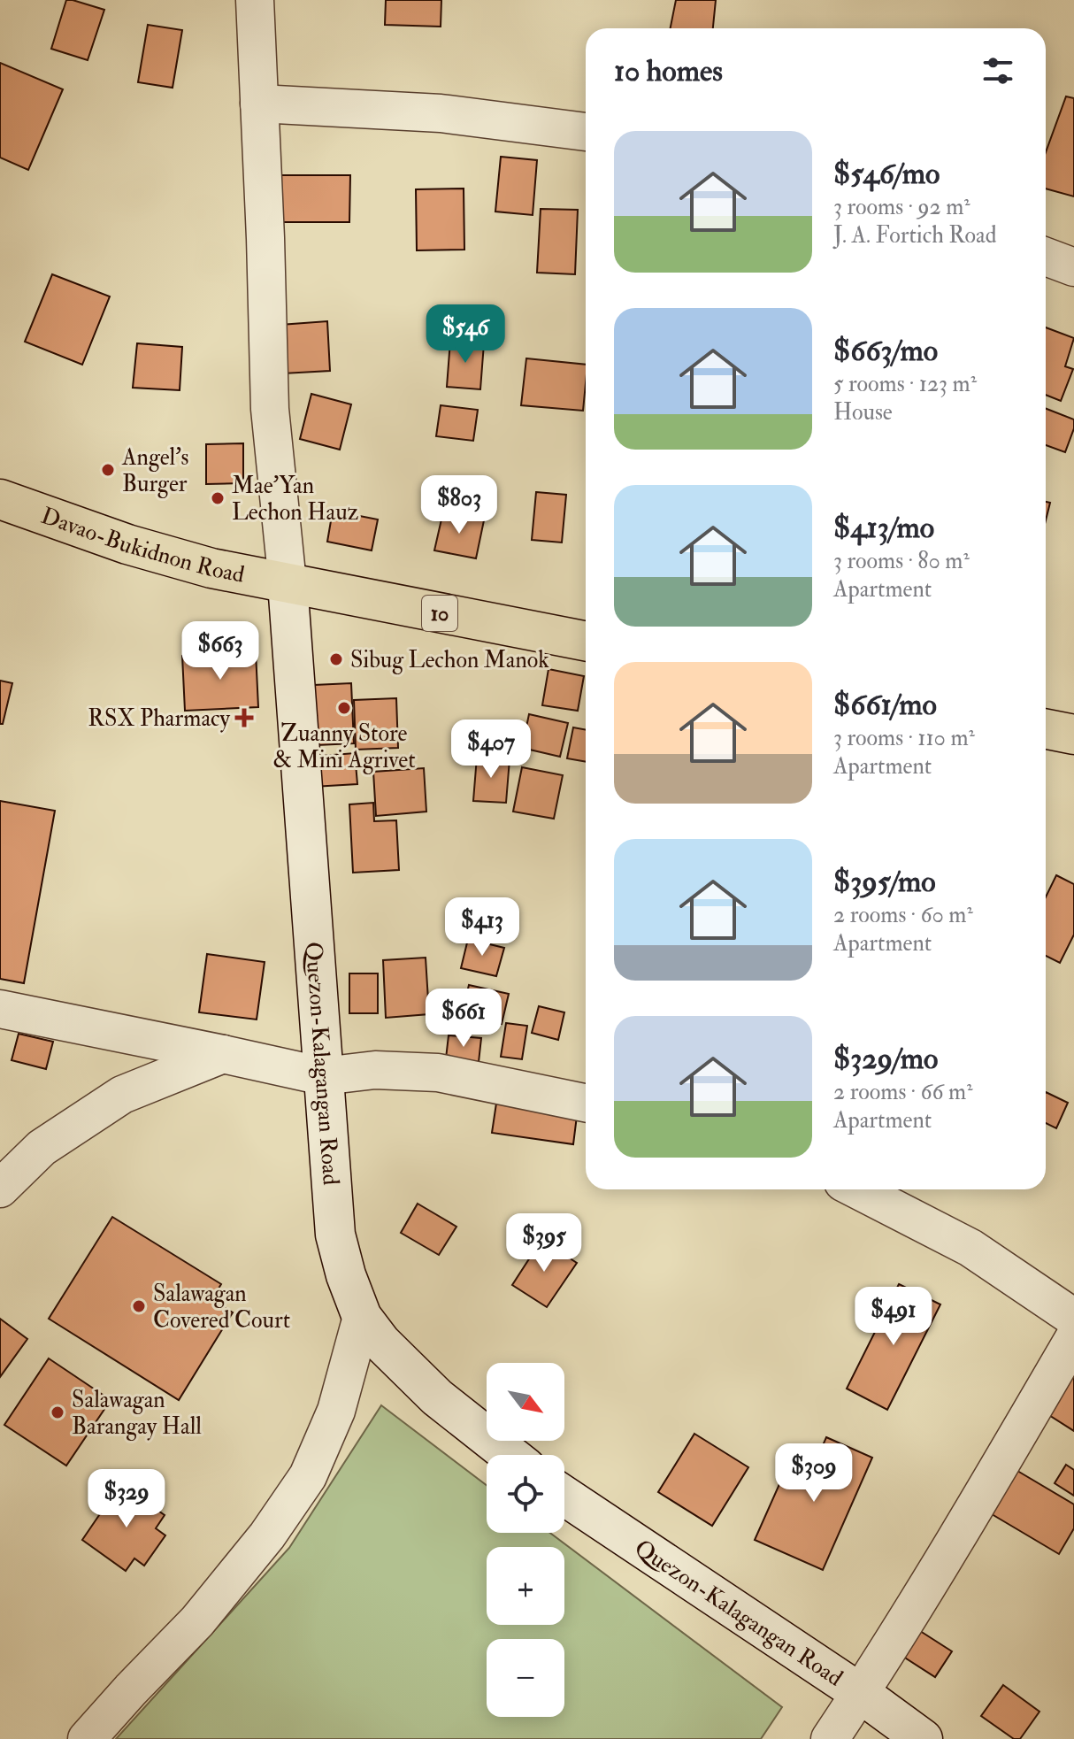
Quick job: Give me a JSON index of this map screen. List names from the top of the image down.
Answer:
{
  "streets": {
    "highway": ["Davao-Bukidnon Road", "10"],
    "main road": ["Quezon-Kalagangan Road"]
  },
  "crossings": [
    ["Davao-Bukidnon Road", "10"],
    ["Davao-Bukidnon Road", "Quezon-Kalagangan Road"],
    ["10", "Quezon-Kalagangan Road"]
  ],
  "places": {
    "other": [
      "Angel's Burger",
      "Mae'Yan Lechon Hauz",
      "Sibug Lechon Manok",
      "Zuanny Store & Mini Agrivet",
      "Salawagan Covered Court",
      "Salawagan Barangay Hall"
    ],
    "health": ["RSX Pharmacy"]
  },
  "north": "bottom right",
  "page": {
    "heading": "10 homes",
    "list": [
      {
        "name": "$546/mo",
        "note": "3 rooms · 92 m² · J. A. Fortich Road"
      },
      {
        "name": "$663/mo",
        "note": "5 rooms · 123 m² · House"
      },
      {
        "name": "$413/mo",
        "note": "3 rooms · 80 m² · Apartment"
      },
      {
        "name": "$661/mo",
        "note": "3 rooms · 110 m² · Apartment"
      },
      {
        "name": "$395/mo",
        "note": "2 rooms · 60 m² · Apartment"
      },
      {
        "name": "$329/mo",
        "note": "2 rooms · 66 m² · Apartment"
      }
    ],
    "price": [
      "$546",
      "$803",
      "$663",
      "$407",
      "$413",
      "$661",
      "$395",
      "$491",
      "$309",
      "$329"
    ],
    "map_buttons": ["+", "−"]
  }
}
